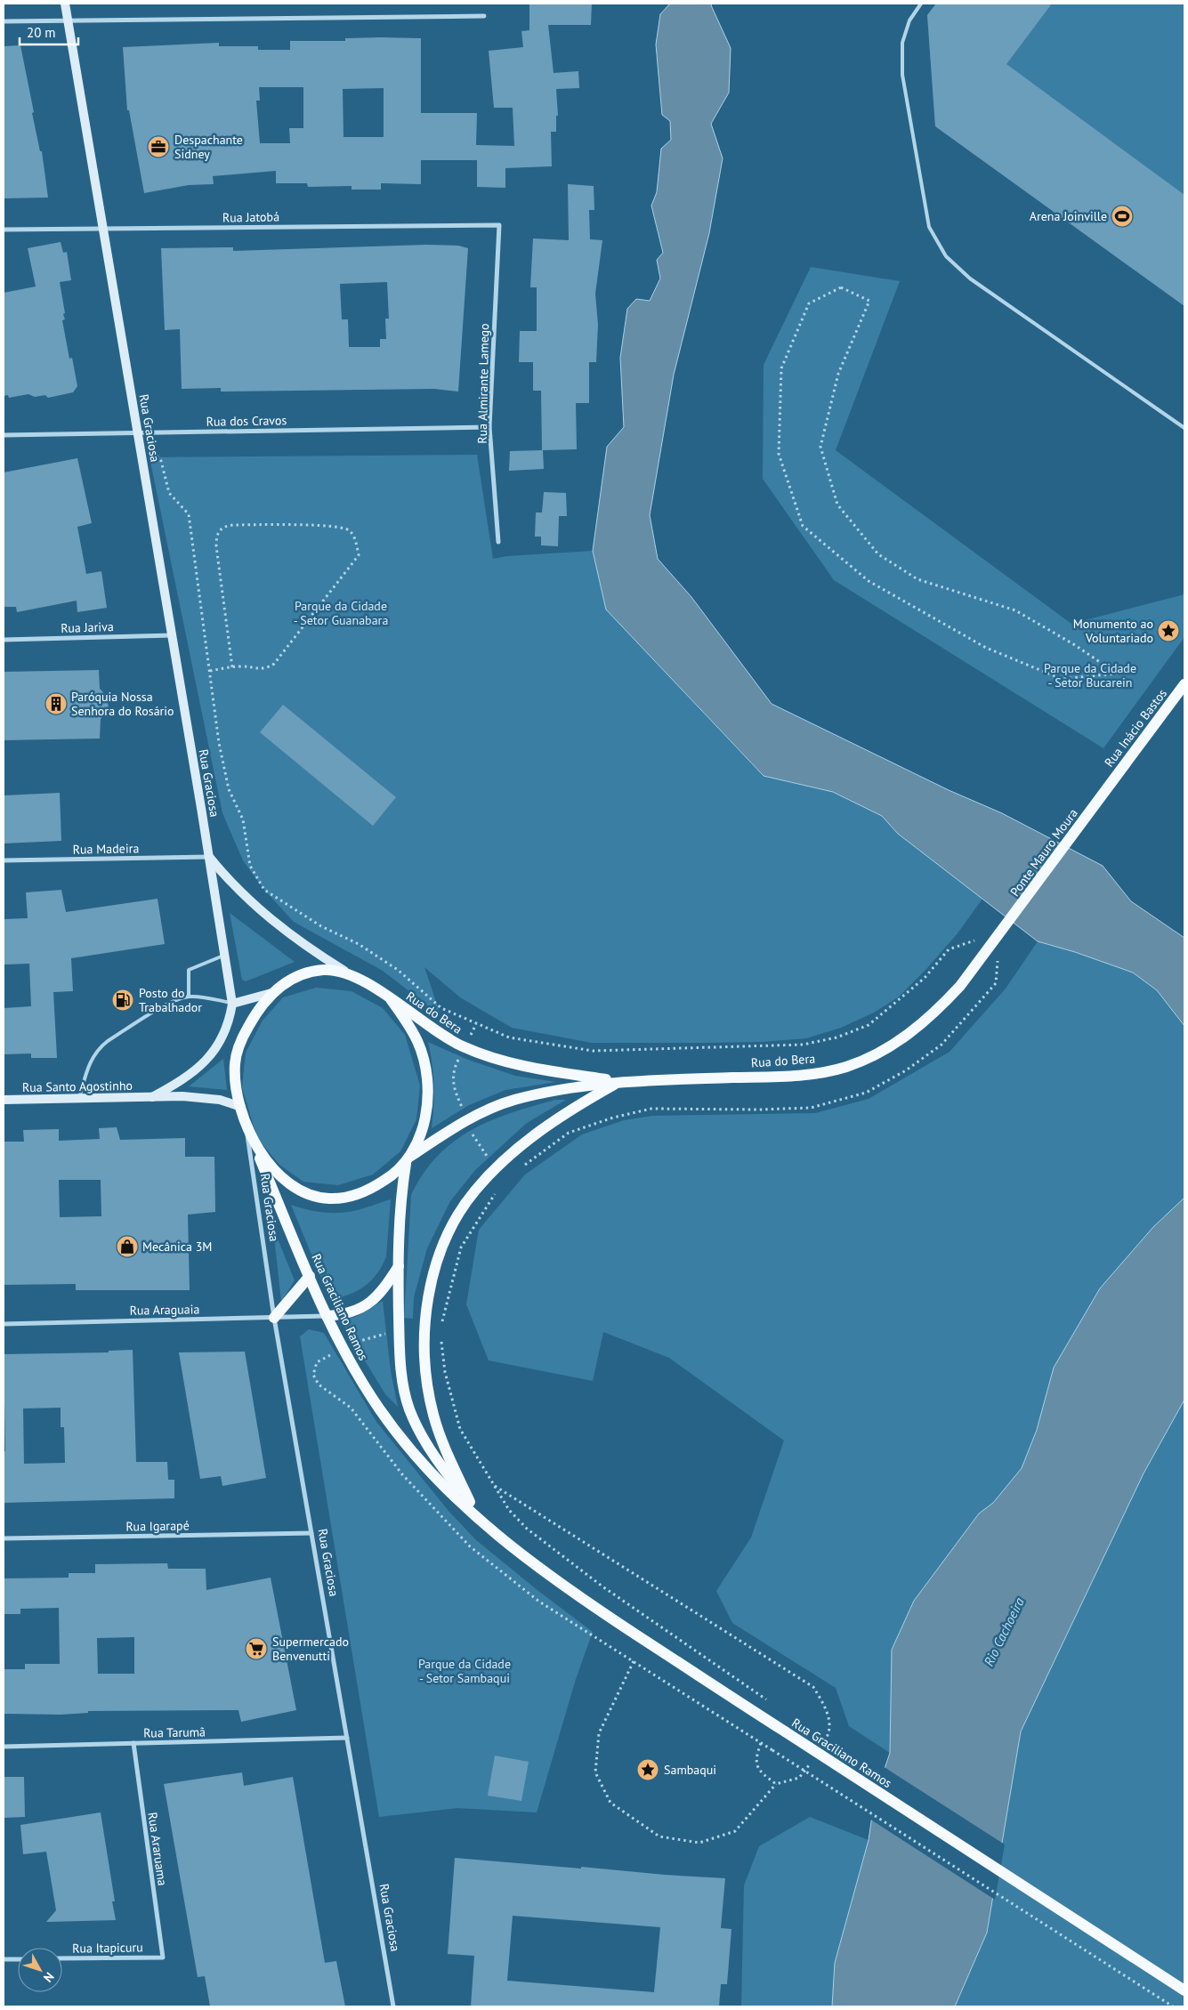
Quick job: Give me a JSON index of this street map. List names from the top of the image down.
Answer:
{
  "streets": {
    "main road": [
      "Rua Graciosa",
      "Rua Inácio Bastos",
      "Ponte Mauro Moura",
      "Rua do Bera",
      "Rua Santo Agostinho",
      "Rua Graciliano Ramos"
    ],
    "street": [
      "Rua Jatobá",
      "Rua Almirante Lamego",
      "Rua dos Cravos",
      "Rua Jariva",
      "Rua Madeira",
      "Rua Araguaia",
      "Rua Igarapé",
      "Rua Tarumã",
      "Rua Araruama",
      "Rua Itapicuru"
    ]
  },
  "crossings": [
    ["Rua Jatobá", "Rua Almirante Lamego"],
    ["Rua Jatobá", "Rua Graciosa"],
    ["Rua Almirante Lamego", "Rua dos Cravos"],
    ["Rua dos Cravos", "Rua Graciosa"],
    ["Rua Graciosa", "Rua Jariva"],
    ["Rua Graciosa", "Rua Madeira"],
    ["Rua Graciosa", "Rua do Bera"],
    ["Rua Graciosa", "Rua Santo Agostinho"],
    ["Rua Graciosa", "Rua Araguaia"],
    ["Rua Graciosa", "Rua Igarapé"],
    ["Rua Graciosa", "Rua Tarumã"],
    ["Rua Inácio Bastos", "Ponte Mauro Moura"],
    ["Ponte Mauro Moura", "Rua do Bera"],
    ["Rua do Bera", "Rua Santo Agostinho"],
    ["Rua do Bera", "Rua Graciliano Ramos"],
    ["Rua Graciliano Ramos", "Rua Araguaia"],
    ["Rua Tarumã", "Rua Araruama"],
    ["Rua Araruama", "Rua Itapicuru"]
  ],
  "water": ["Rio Cachoeira"],
  "parks": ["Parque da Cidade - Setor Guanabara", "Parque da Cidade - Setor Bucarein", "Parque da Cidade - Setor Sambaqui"],
  "places": {
    "office": ["Despachante Sidney"],
    "sports": ["Arena Joinville"],
    "place": ["Monumento ao Voluntariado", "Sambaqui"],
    "building": ["Paróquia Nossa Senhora do Rosário"],
    "fuel station": ["Posto do Trabalhador"],
    "shop": ["Mecânica 3M"],
    "supermarket": ["Supermercado Benvenutti"]
  },
  "scale_bar": "20 m",
  "north": "bottom right"
}
